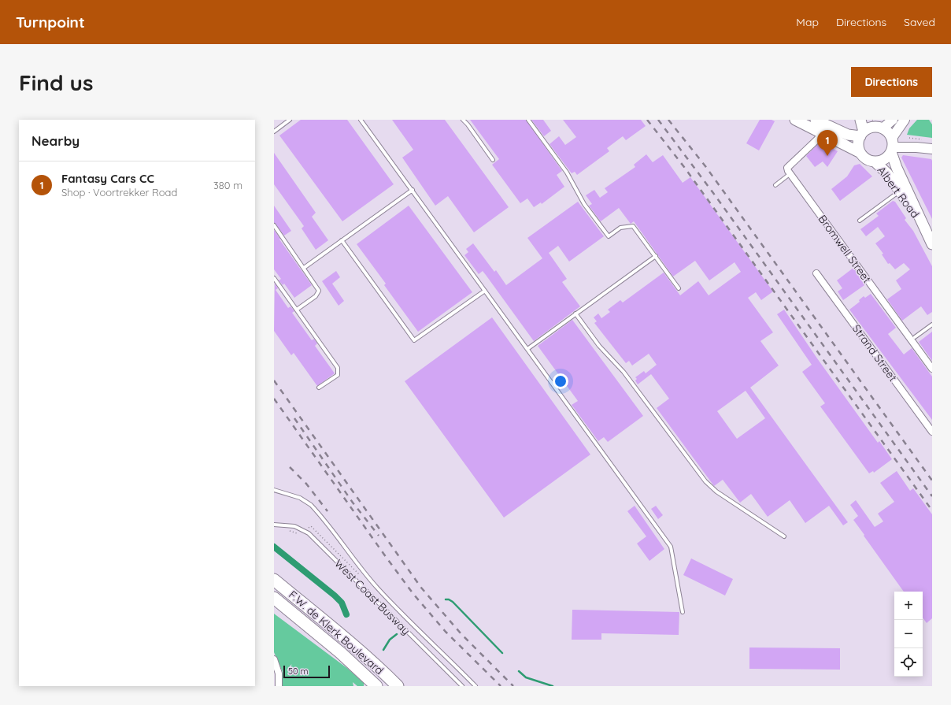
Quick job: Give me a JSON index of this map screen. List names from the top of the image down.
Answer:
{
  "streets": {
    "highway": ["F.W. de Klerk Boulevard"],
    "main road": ["Albert Road"],
    "street": ["Bromwell Street", "Strand Street"],
    "lane": ["West Coast Busway"]
  },
  "scale_bar": "50 m",
  "page": {
    "header": "Turnpoint",
    "nav": ["Map", "Directions", "Saved"],
    "buttons": "Directions",
    "title": "Find us",
    "heading": "Nearby",
    "pins": "1",
    "list": [
      {
        "mark": "1",
        "name": "Fantasy Cars CC",
        "note": "Shop · Voortrekker Road",
        "value": "380 m"
      }
    ],
    "map_buttons": ["+", "−"],
    "scale": "50 m"
  }
}
